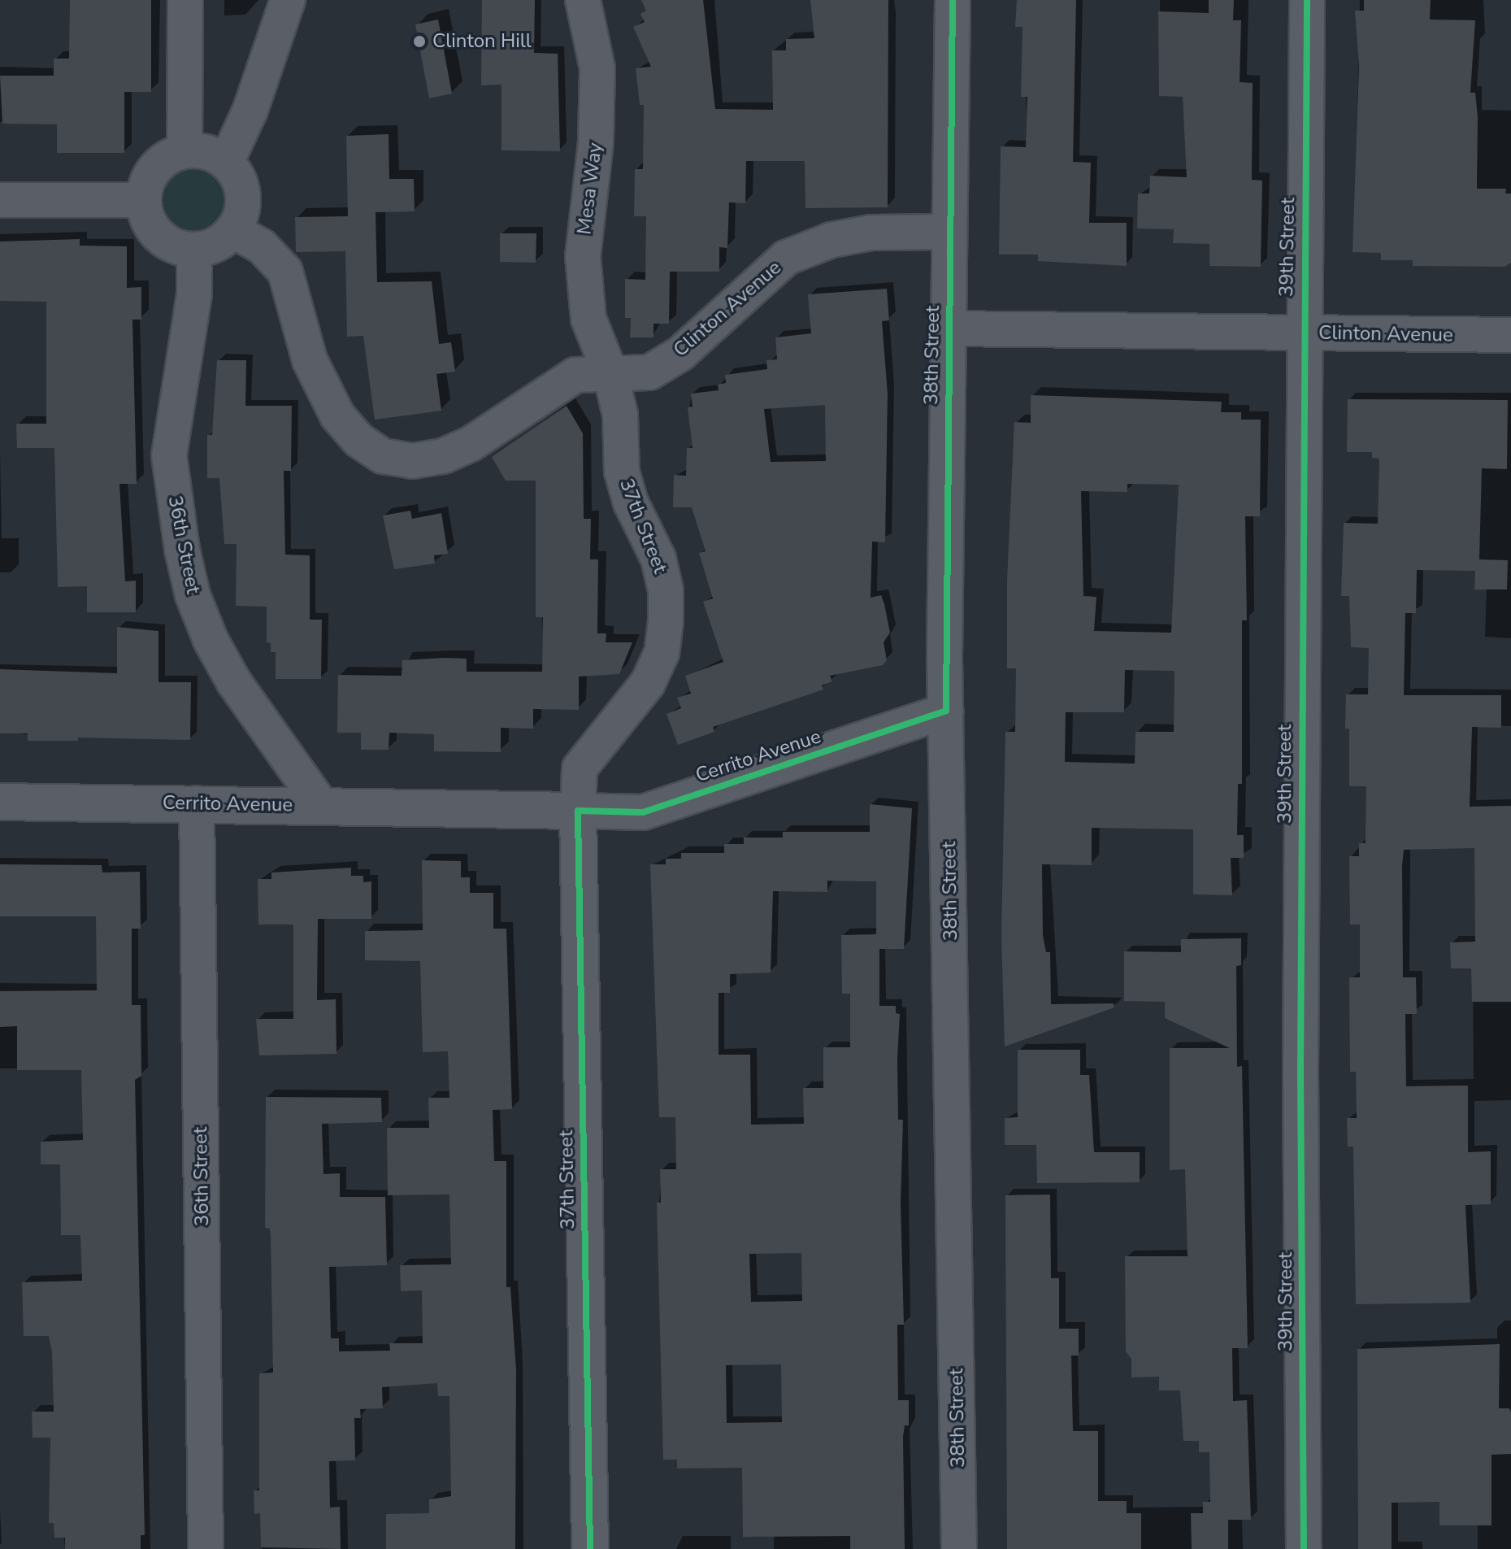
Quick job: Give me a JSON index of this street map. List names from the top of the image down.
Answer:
{
  "streets": {
    "street": [
      "Mesa Way",
      "39th Street",
      "Clinton Avenue",
      "38th Street",
      "37th Street",
      "36th Street",
      "Cerrito Avenue"
    ]
  },
  "crossings": [
    ["Mesa Way", "Clinton Avenue"],
    ["Mesa Way", "37th Street"],
    ["39th Street", "Clinton Avenue"],
    ["Clinton Avenue", "38th Street"],
    ["Clinton Avenue", "37th Street"],
    ["Clinton Avenue", "36th Street"],
    ["38th Street", "Cerrito Avenue"],
    ["37th Street", "Cerrito Avenue"],
    ["36th Street", "Cerrito Avenue"]
  ],
  "places": ["Clinton Hill"]
}
